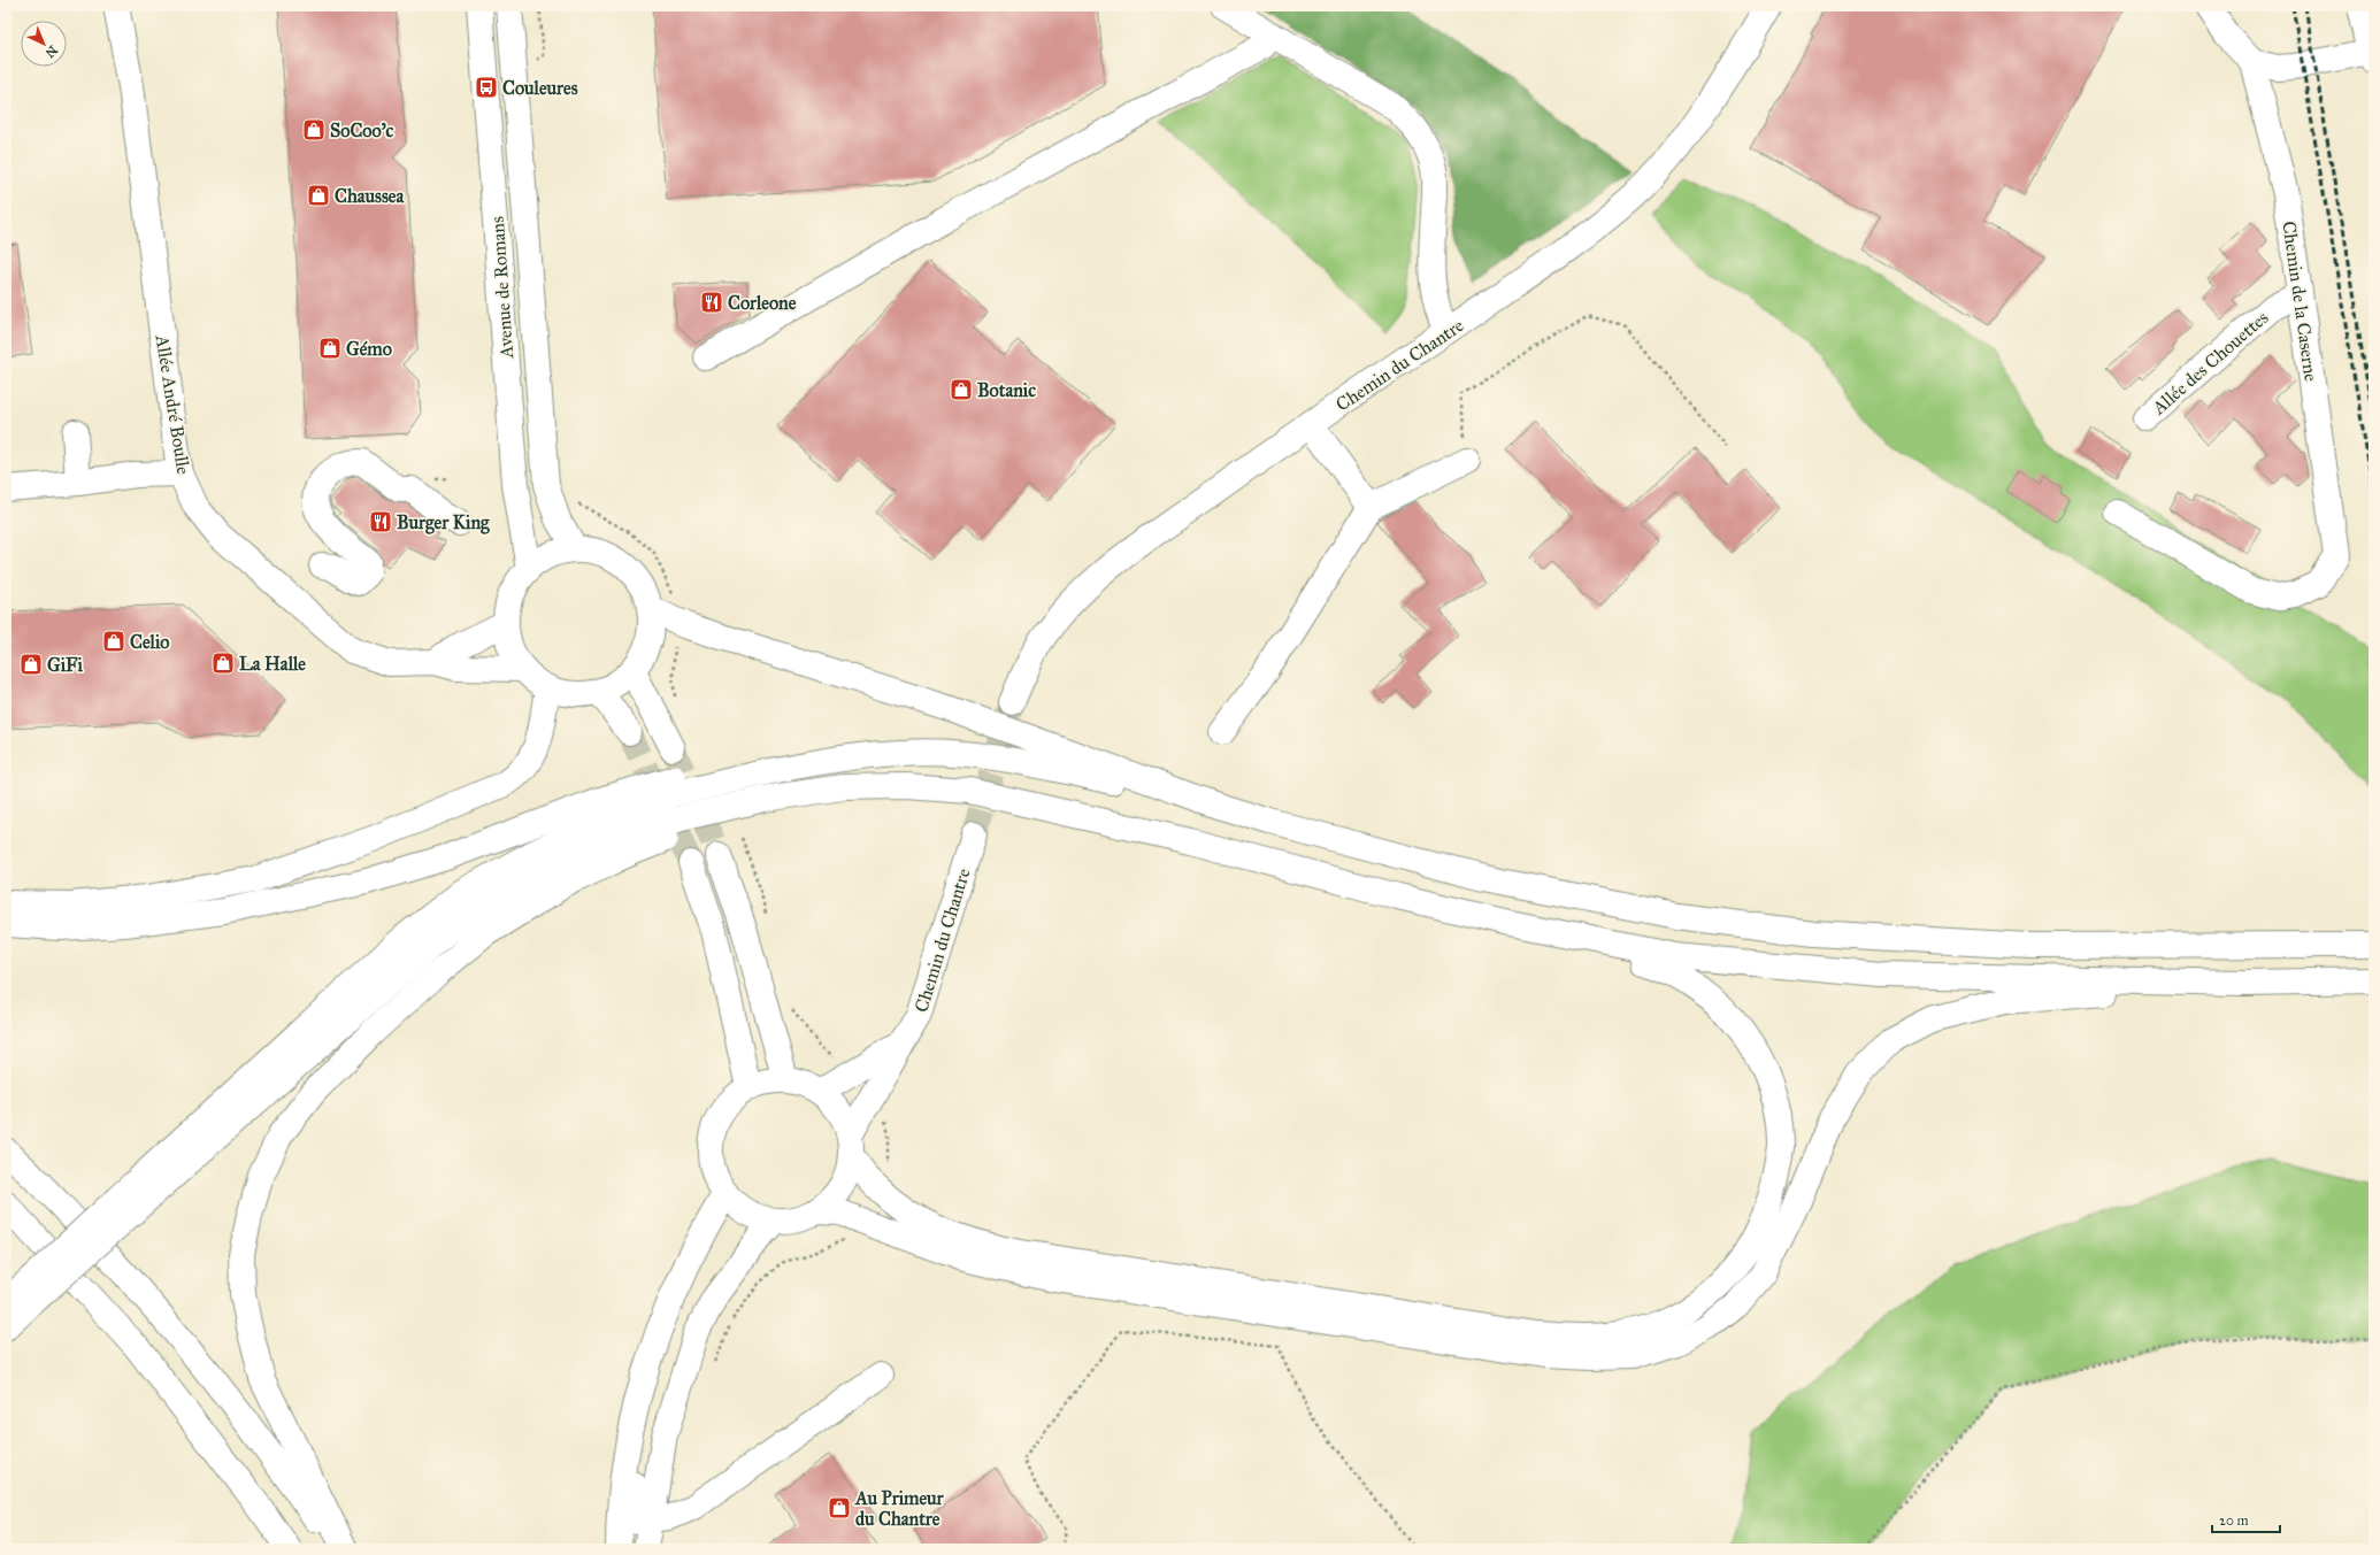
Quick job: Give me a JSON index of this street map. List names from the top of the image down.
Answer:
{
  "streets": {
    "main road": [
      "Avenue de Romans",
      "Chemin de la Caserne",
      "Allée des Chouettes",
      "Chemin du Chantre",
      "Allée André Boulle"
    ]
  },
  "crossings": [
    ["Avenue de Romans", "Allée André Boulle"],
    ["Chemin de la Caserne", "Allée des Chouettes"]
  ],
  "places": {
    "bus stop": ["Couleures"],
    "shop": [
      "SoCoo'c",
      "Chaussea",
      "Gémo",
      "Botanic",
      "Celio",
      "La Halle",
      "GiFi",
      "Au Primeur du Chantre"
    ],
    "restaurant": ["Corleone", "Burger King"]
  },
  "scale_bar": "20 m",
  "north": "bottom right"
}
